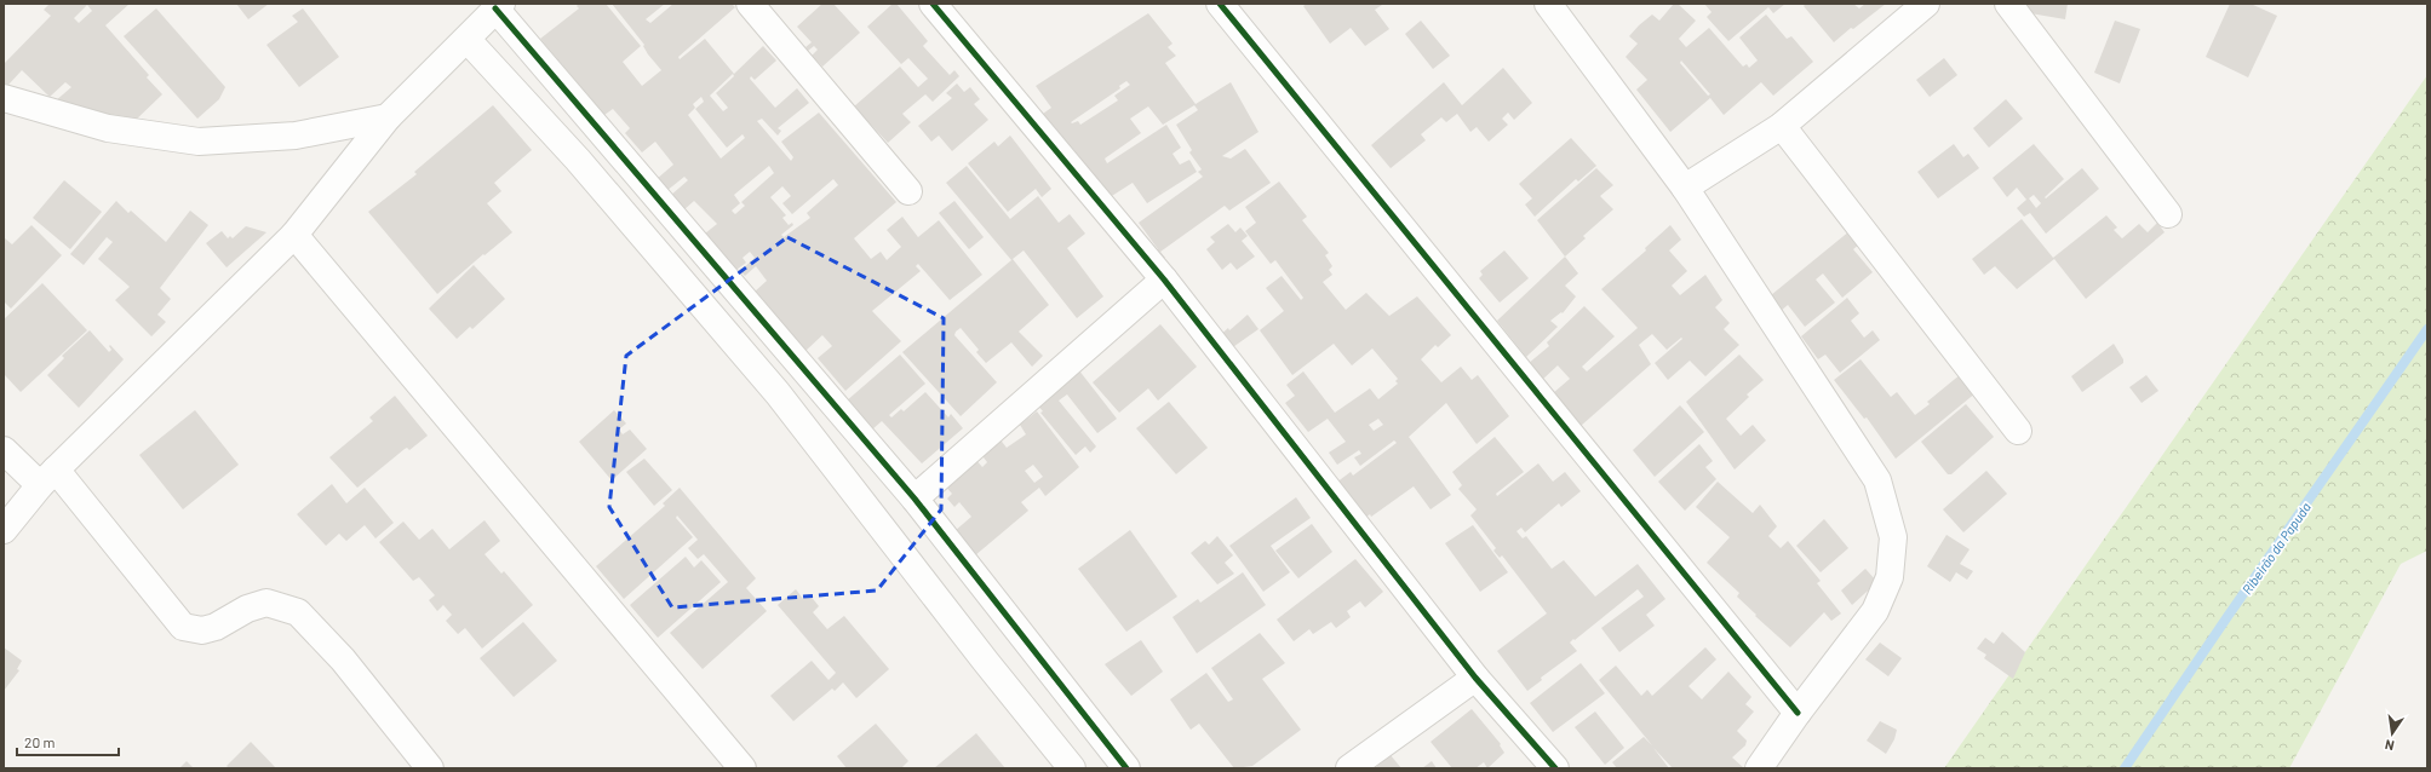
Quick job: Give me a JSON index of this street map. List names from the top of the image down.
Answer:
{
  "water": ["Ribeirão da Papuda"],
  "scale_bar": "20 m",
  "north": "bottom"
}
